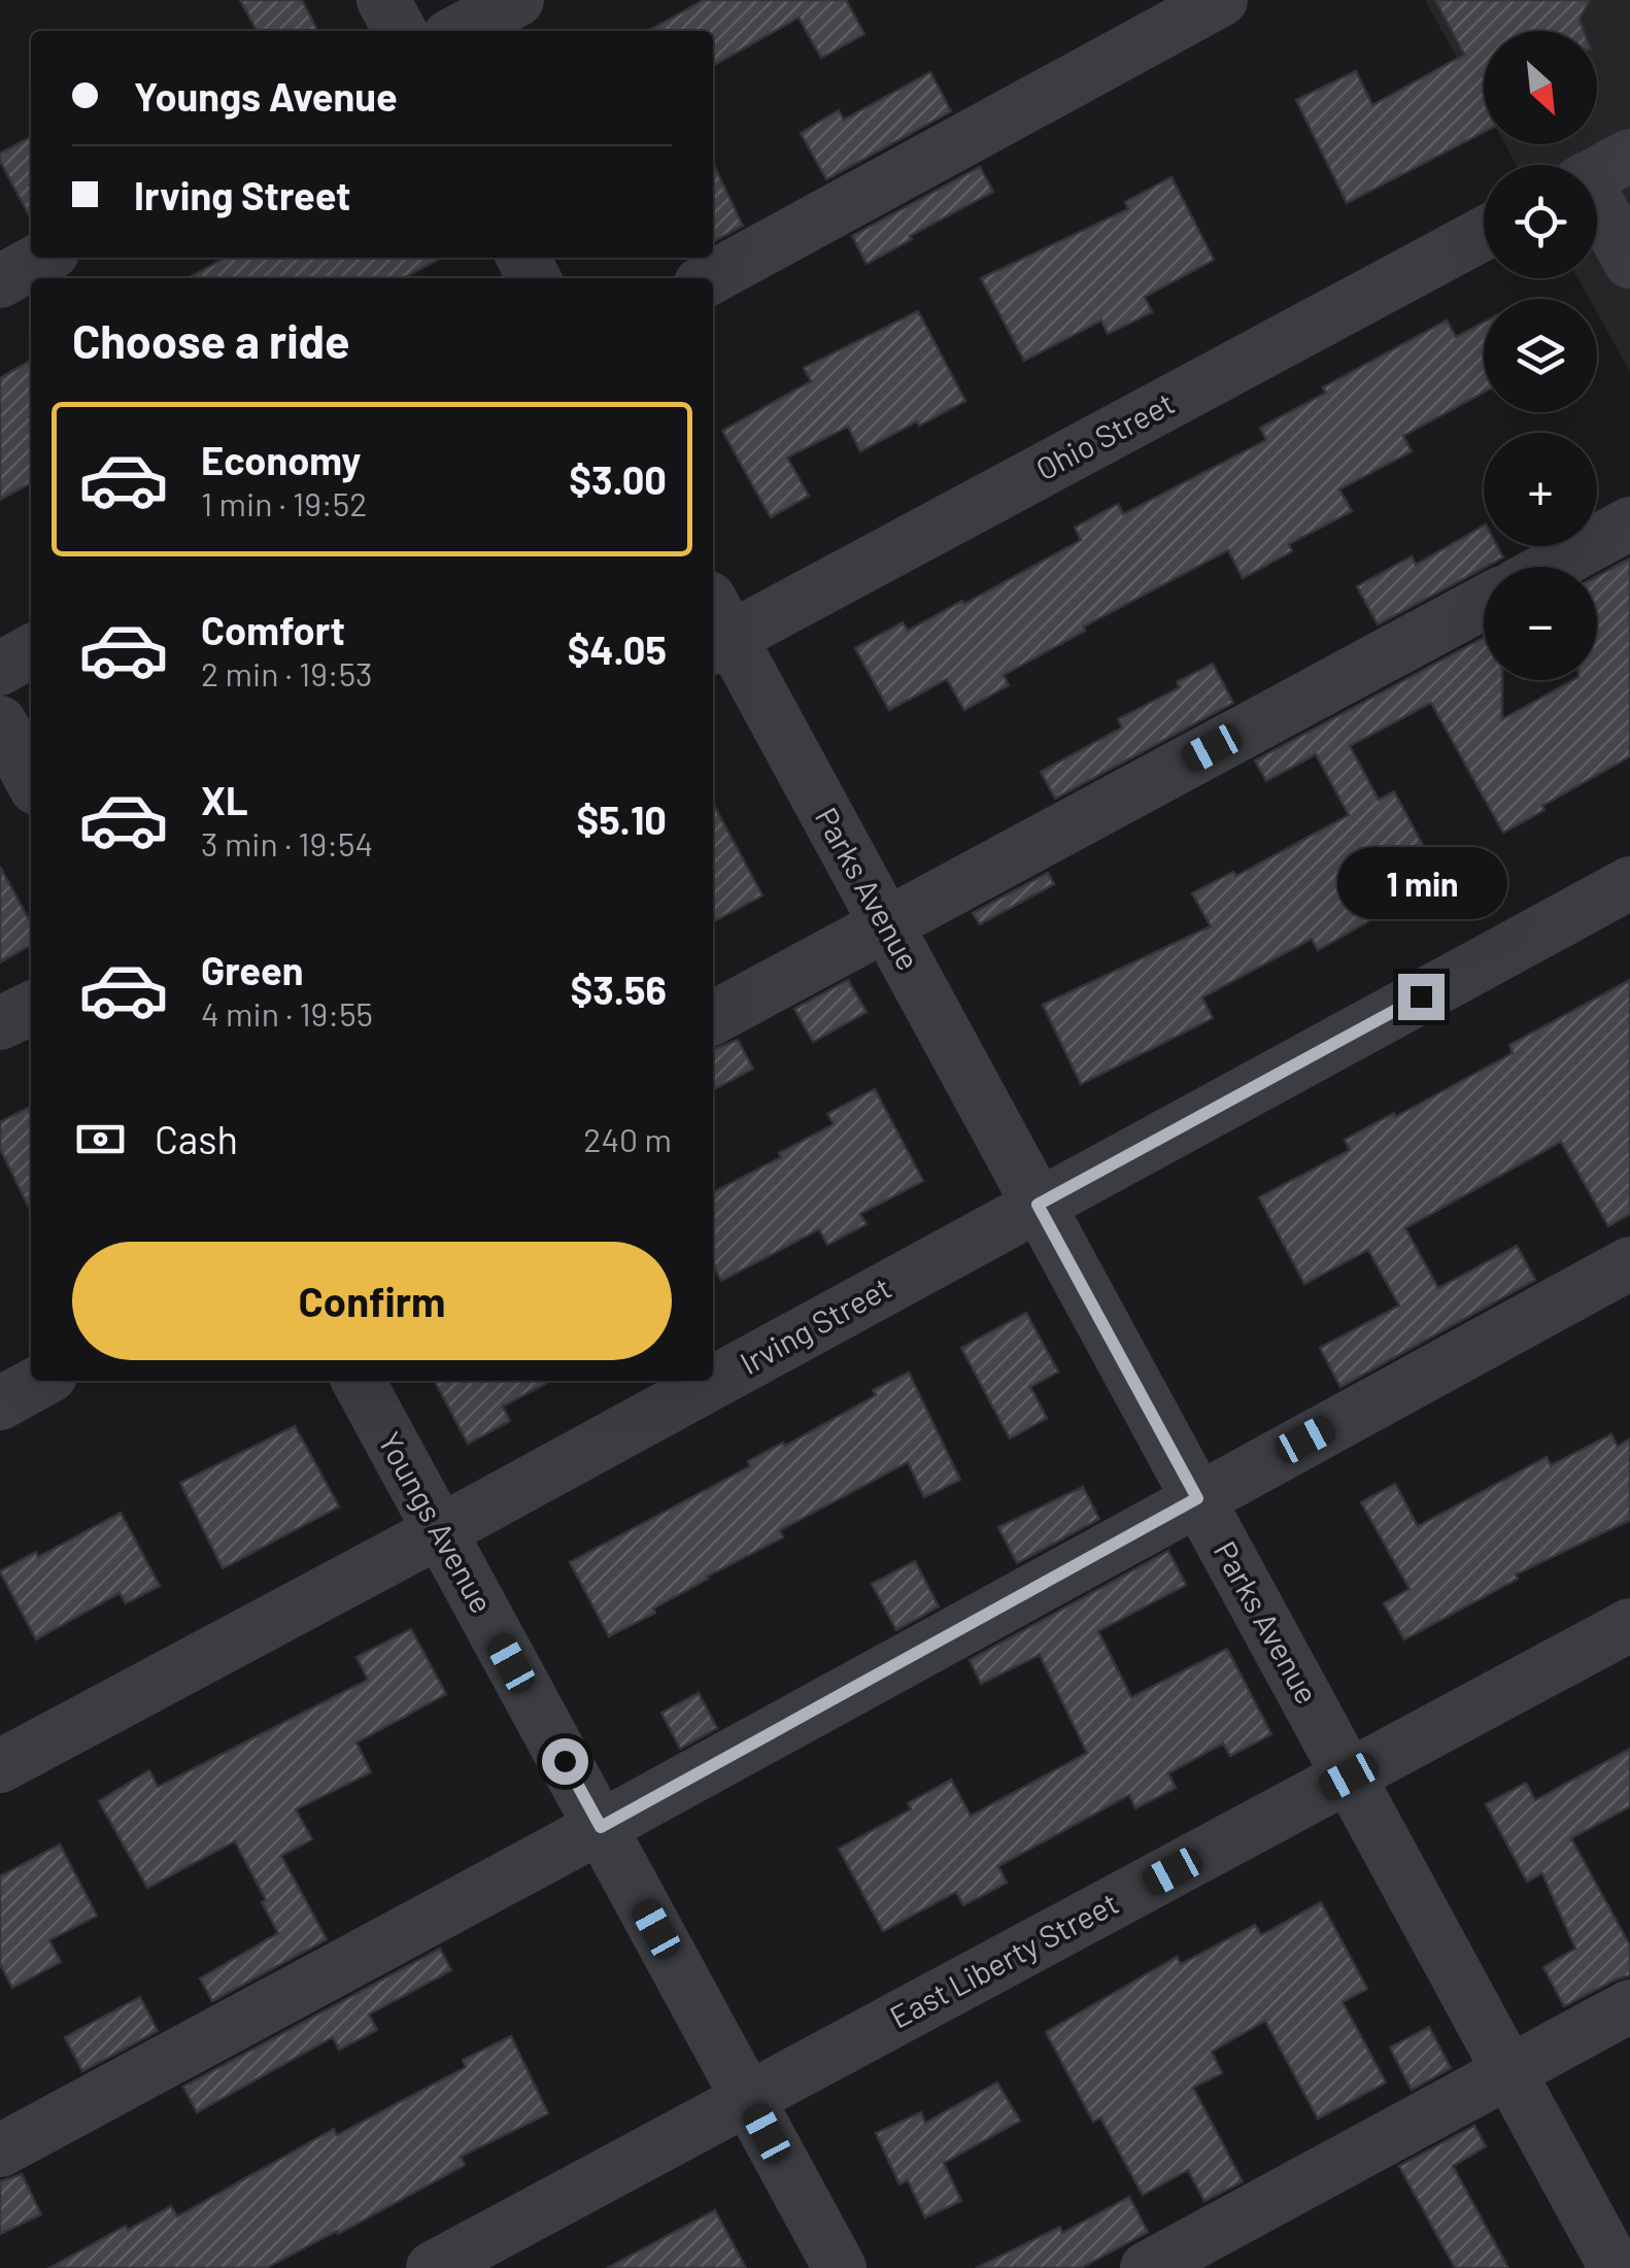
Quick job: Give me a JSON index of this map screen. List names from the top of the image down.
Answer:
{
  "streets": {
    "street": [
      "Ohio Street",
      "Parks Avenue",
      "Irving Street",
      "Youngs Avenue",
      "East Liberty Street"
    ]
  },
  "crossings": [
    ["Ohio Street", "Parks Avenue"],
    ["Parks Avenue", "Irving Street"],
    ["Parks Avenue", "East Liberty Street"],
    ["Irving Street", "Youngs Avenue"],
    ["Youngs Avenue", "East Liberty Street"]
  ],
  "north": "bottom right",
  "page": {
    "map_buttons": ["+", "−"],
    "banner": ["Youngs Avenue", "Irving Street"],
    "heading": "Choose a ride",
    "list": [
      {
        "name": "Economy",
        "note": "1 min · 19:52",
        "value": "$3.00"
      },
      {
        "name": "Comfort",
        "note": "2 min · 19:53",
        "value": "$4.05"
      },
      {
        "name": "XL",
        "note": "3 min · 19:54",
        "value": "$5.10"
      },
      {
        "name": "Green",
        "note": "4 min · 19:55",
        "value": "$3.56"
      }
    ],
    "bubble": "1 min",
    "pay": ["Cash", "240 m"],
    "buttons": "Confirm"
  }
}
